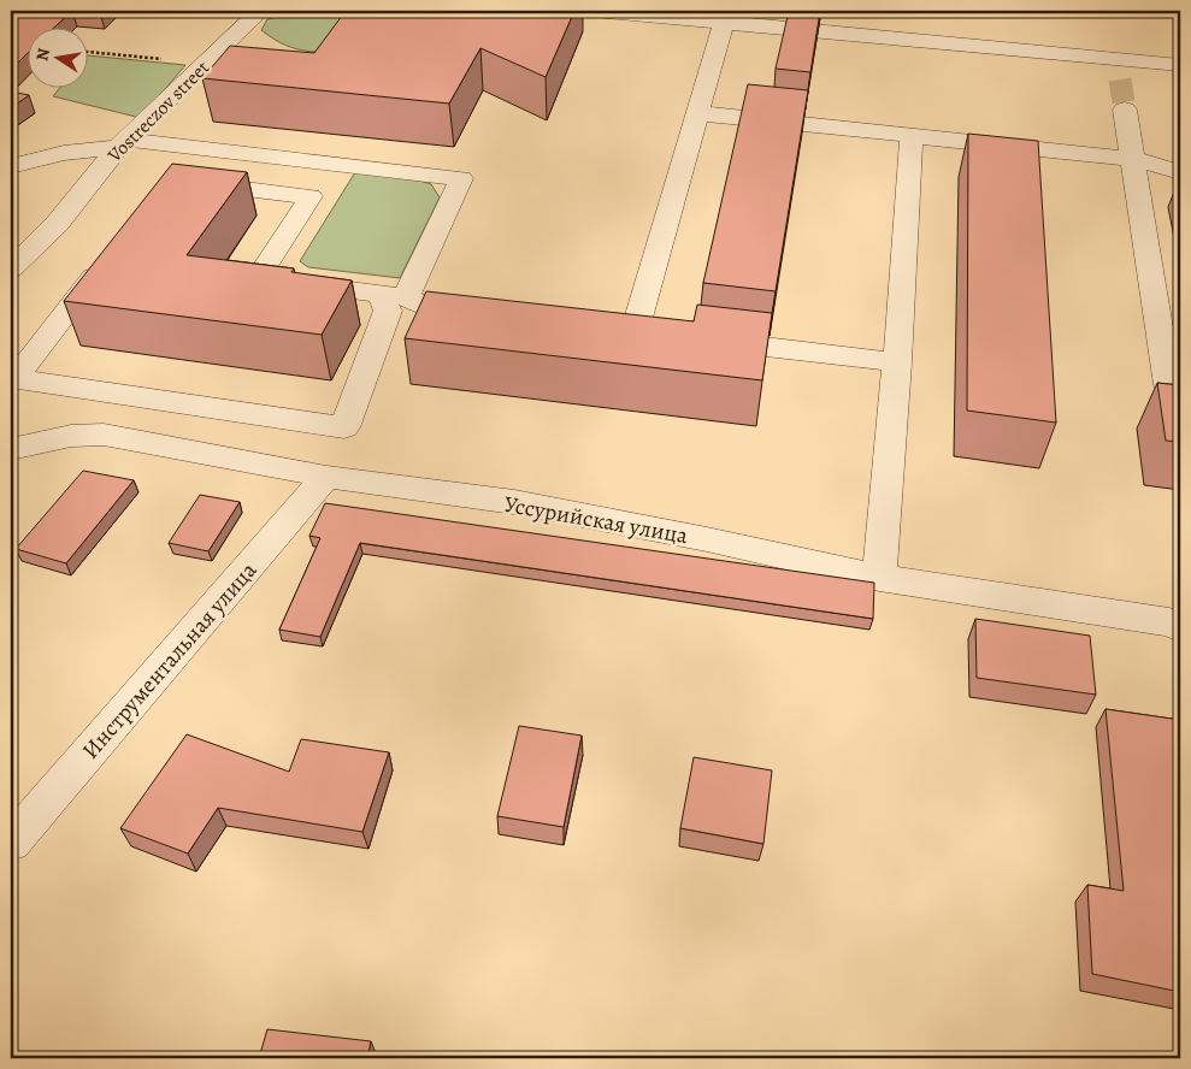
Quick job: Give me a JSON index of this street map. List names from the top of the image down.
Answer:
{
  "streets": {
    "street": ["Vostreczov street", "Уссурийская улица", "Инструментальная улица"]
  },
  "crossings": [
    ["Уссурийская улица", "Инструментальная улица"]
  ],
  "north": "left"
}
